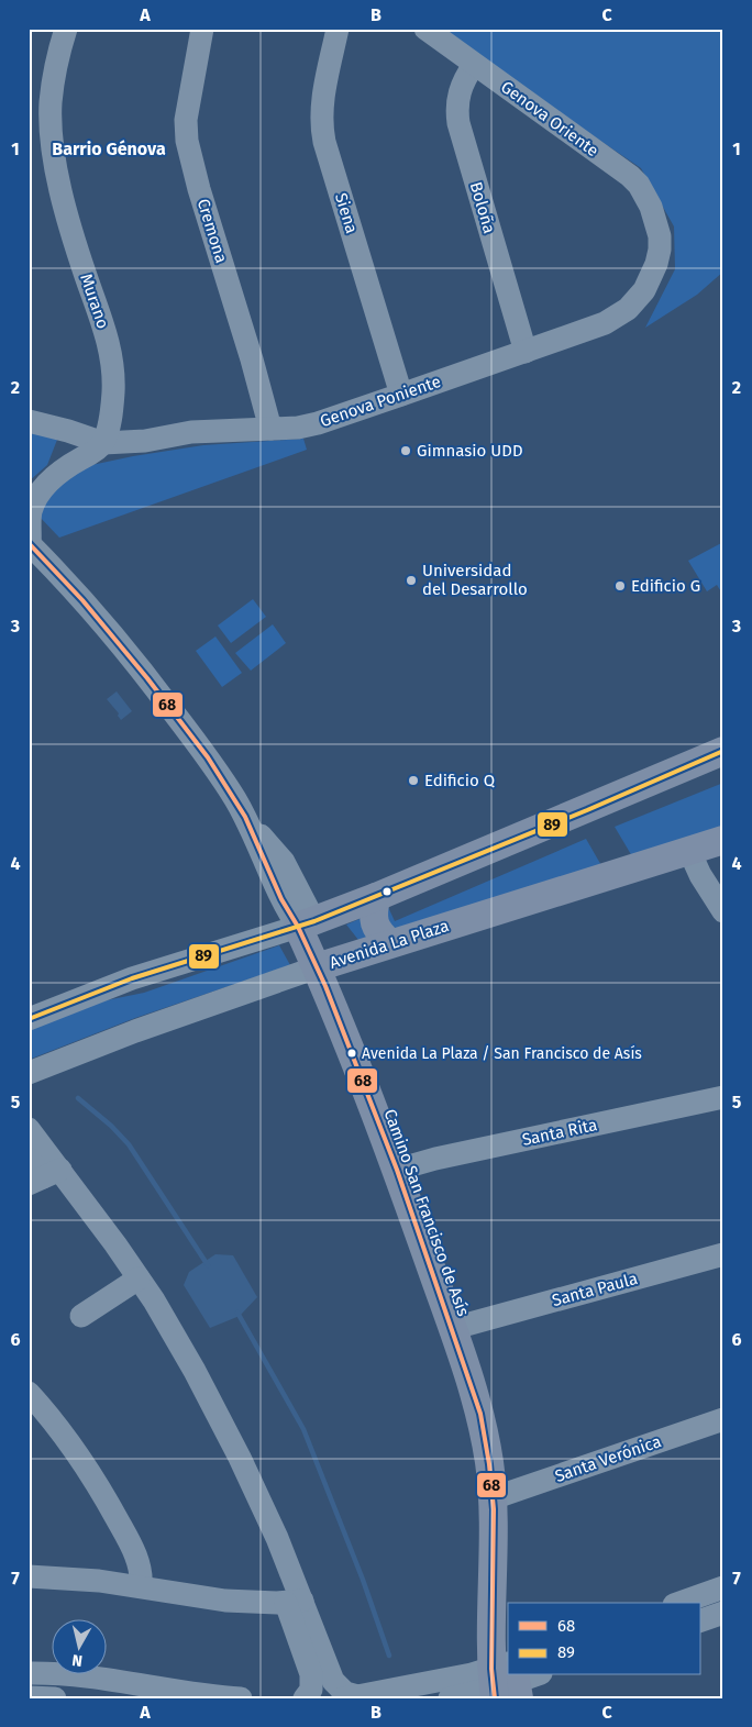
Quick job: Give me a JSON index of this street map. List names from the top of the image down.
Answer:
{
  "streets": {
    "main road": ["Avenida La Plaza", "Camino San Francisco de Asís"],
    "street": [
      "Genova Oriente",
      "Boloña",
      "Siena",
      "Cremona",
      "Murano",
      "Genova Poniente",
      "Santa Rita",
      "Santa Paula",
      "Santa Verónica"
    ]
  },
  "crossings": [
    ["Genova Oriente", "Boloña"],
    ["Genova Oriente", "Genova Poniente"],
    ["Boloña", "Genova Poniente"],
    ["Siena", "Genova Poniente"],
    ["Cremona", "Genova Poniente"],
    ["Murano", "Genova Poniente"],
    ["Avenida La Plaza", "Camino San Francisco de Asís"],
    ["Santa Rita", "Camino San Francisco de Asís"],
    ["Camino San Francisco de Asís", "Santa Paula"],
    ["Camino San Francisco de Asís", "Santa Verónica"]
  ],
  "districts": ["Barrio Génova"],
  "places": [
    "Gimnasio UDD",
    "Universidad del Desarrollo",
    "Edificio G",
    "Edificio Q",
    "Avenida La Plaza / San Francisco de Asís"
  ],
  "lines": ["transit line 68", "transit line 89"],
  "legend": ["68", "89"],
  "north": "bottom",
  "grid": {
    "columns": ["A", "B", "C"],
    "rows": [
      "1",
      "2",
      "3",
      "4",
      "5",
      "6",
      "7"
    ]
  }
}
